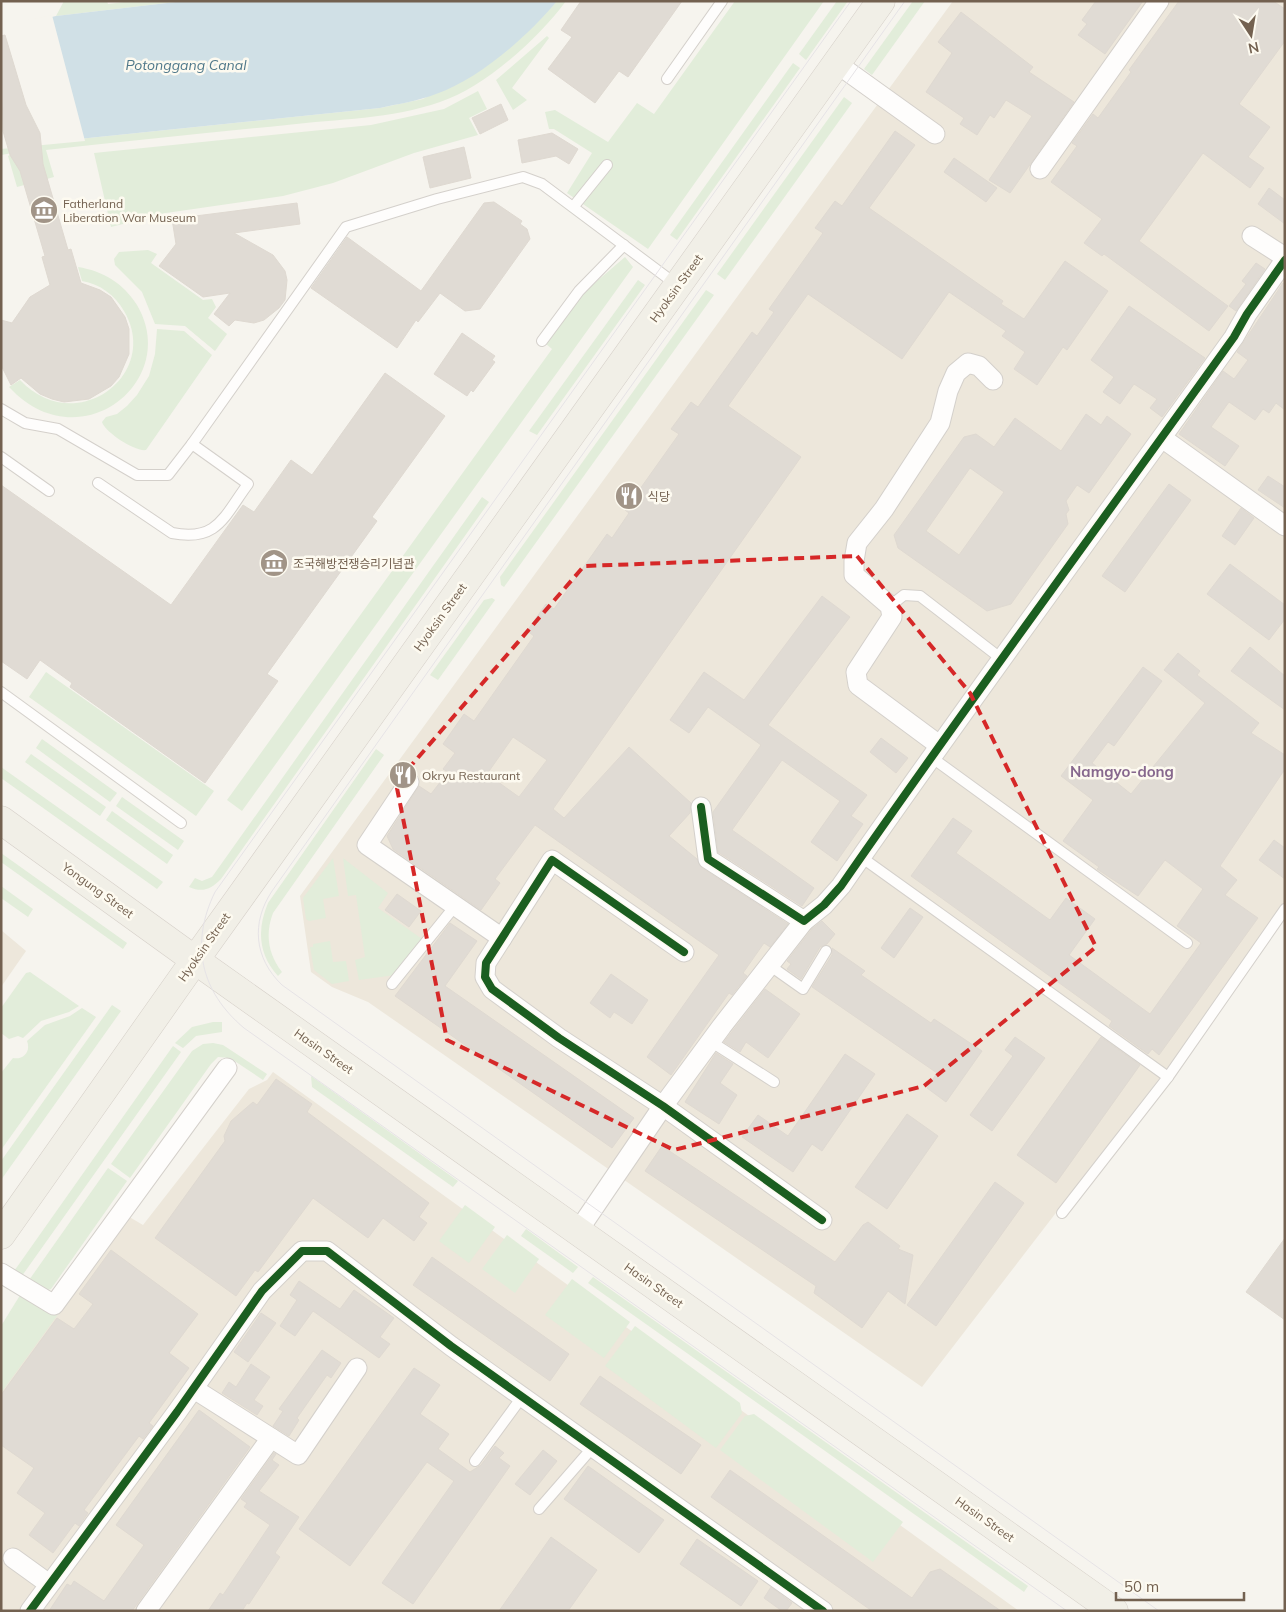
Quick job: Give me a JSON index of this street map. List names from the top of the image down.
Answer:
{
  "streets": {
    "main road": ["Hyoksin Street", "Yongung Street", "Hasin Street"]
  },
  "crossings": [
    ["Hyoksin Street", "Yongung Street"],
    ["Hyoksin Street", "Hasin Street"],
    ["Yongung Street", "Hasin Street"]
  ],
  "districts": ["Namgyo-dong"],
  "water": ["Potonggang Canal"],
  "places": {
    "museum": ["Fatherland Liberation War Museum", "조국해방전쟁승리기념관"],
    "restaurant": ["식당", "Okryu Restaurant"]
  },
  "scale_bar": "50 m",
  "north": "bottom"
}
